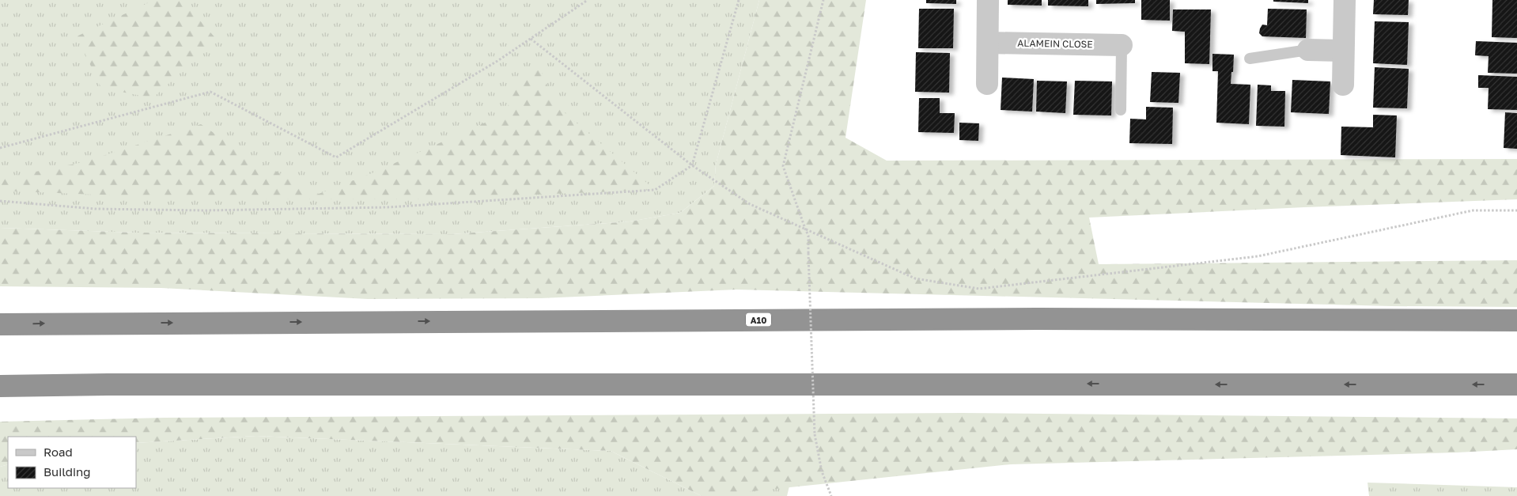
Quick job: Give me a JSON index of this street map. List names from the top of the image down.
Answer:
{
  "streets": {
    "highway": ["A10"],
    "street": ["ALAMEIN CLOSE"]
  },
  "legend": ["Road", "Building"]
}
